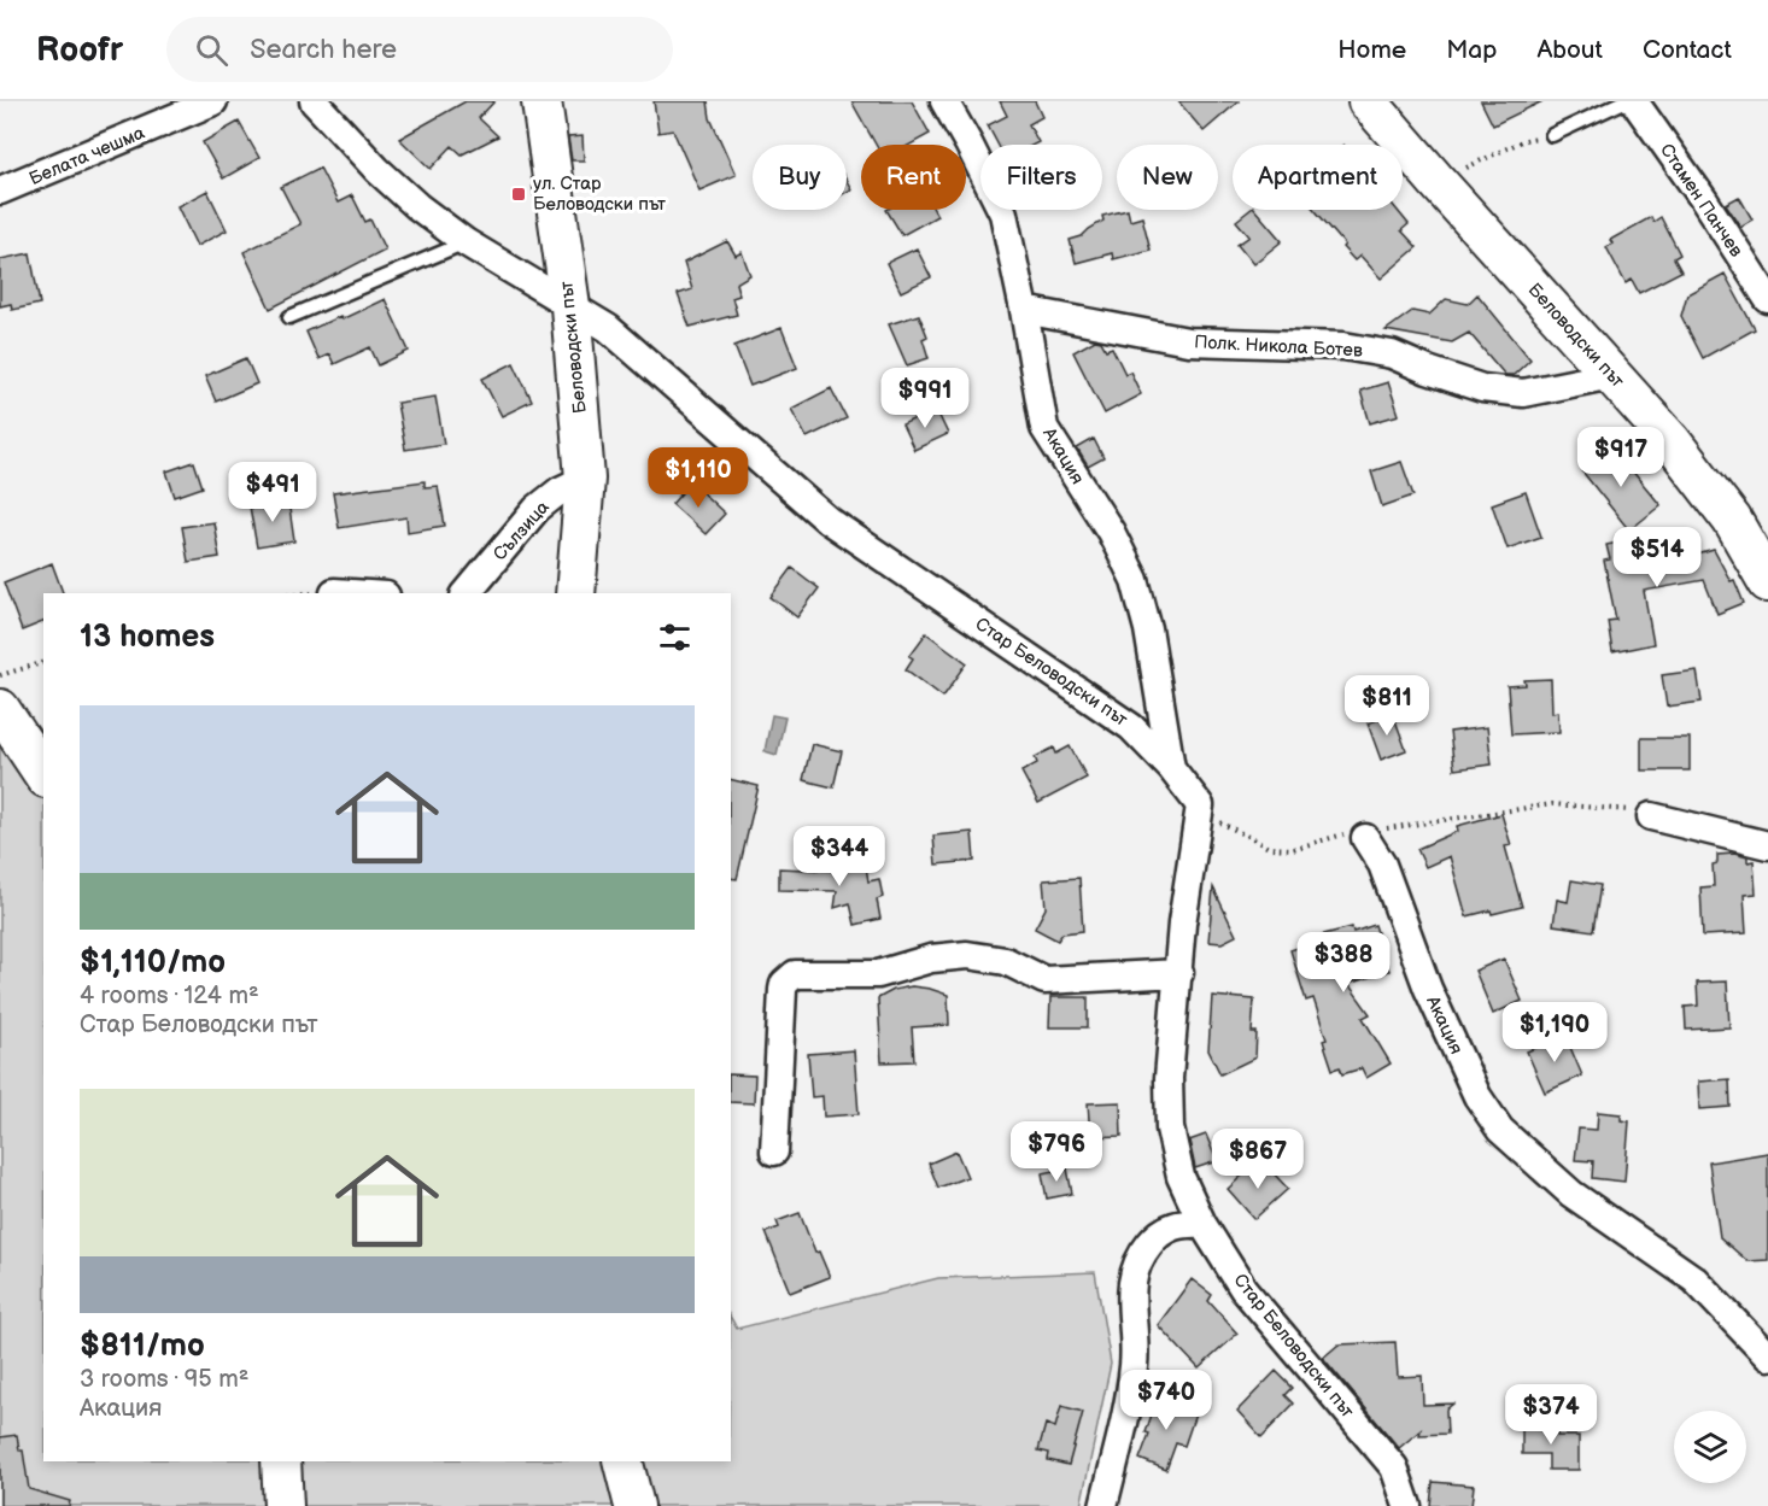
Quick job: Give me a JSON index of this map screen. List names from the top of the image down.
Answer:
{
  "streets": {
    "street": [
      "Белата чешма",
      "Стамен Панчев",
      "Беловодски път",
      "Полк. Никола Ботев",
      "Акация",
      "Сълзица",
      "Стар Беловодски път"
    ]
  },
  "crossings": [
    ["Беловодски път", "Полк. Никола Ботев"],
    ["Беловодски път", "Сълзица"],
    ["Беловодски път", "Стар Беловодски път"],
    ["Полк. Никола Ботев", "Акация"],
    ["Акация", "Стар Беловодски път"]
  ],
  "places": {
    "transit": ["ул. Стар Беловодски път"]
  },
  "page": {
    "header": "Roofr",
    "search": "Search here",
    "nav": [
      "Home",
      "Map",
      "About",
      "Contact"
    ],
    "chip": [
      "Buy",
      "Rent",
      "Filters",
      "New",
      "Apartment"
    ],
    "price": [
      "$991",
      "$917",
      "$1,110",
      "$491",
      "$514",
      "$811",
      "$344",
      "$388",
      "$1,190",
      "$796",
      "$867",
      "$740",
      "$374"
    ],
    "heading": "13 homes",
    "list": [
      {
        "name": "$1,110/mo",
        "note": "4 rooms · 124 m² · Стар Беловодски път"
      },
      {
        "name": "$811/mo",
        "note": "3 rooms · 95 m² · Акация"
      }
    ]
  }
}
